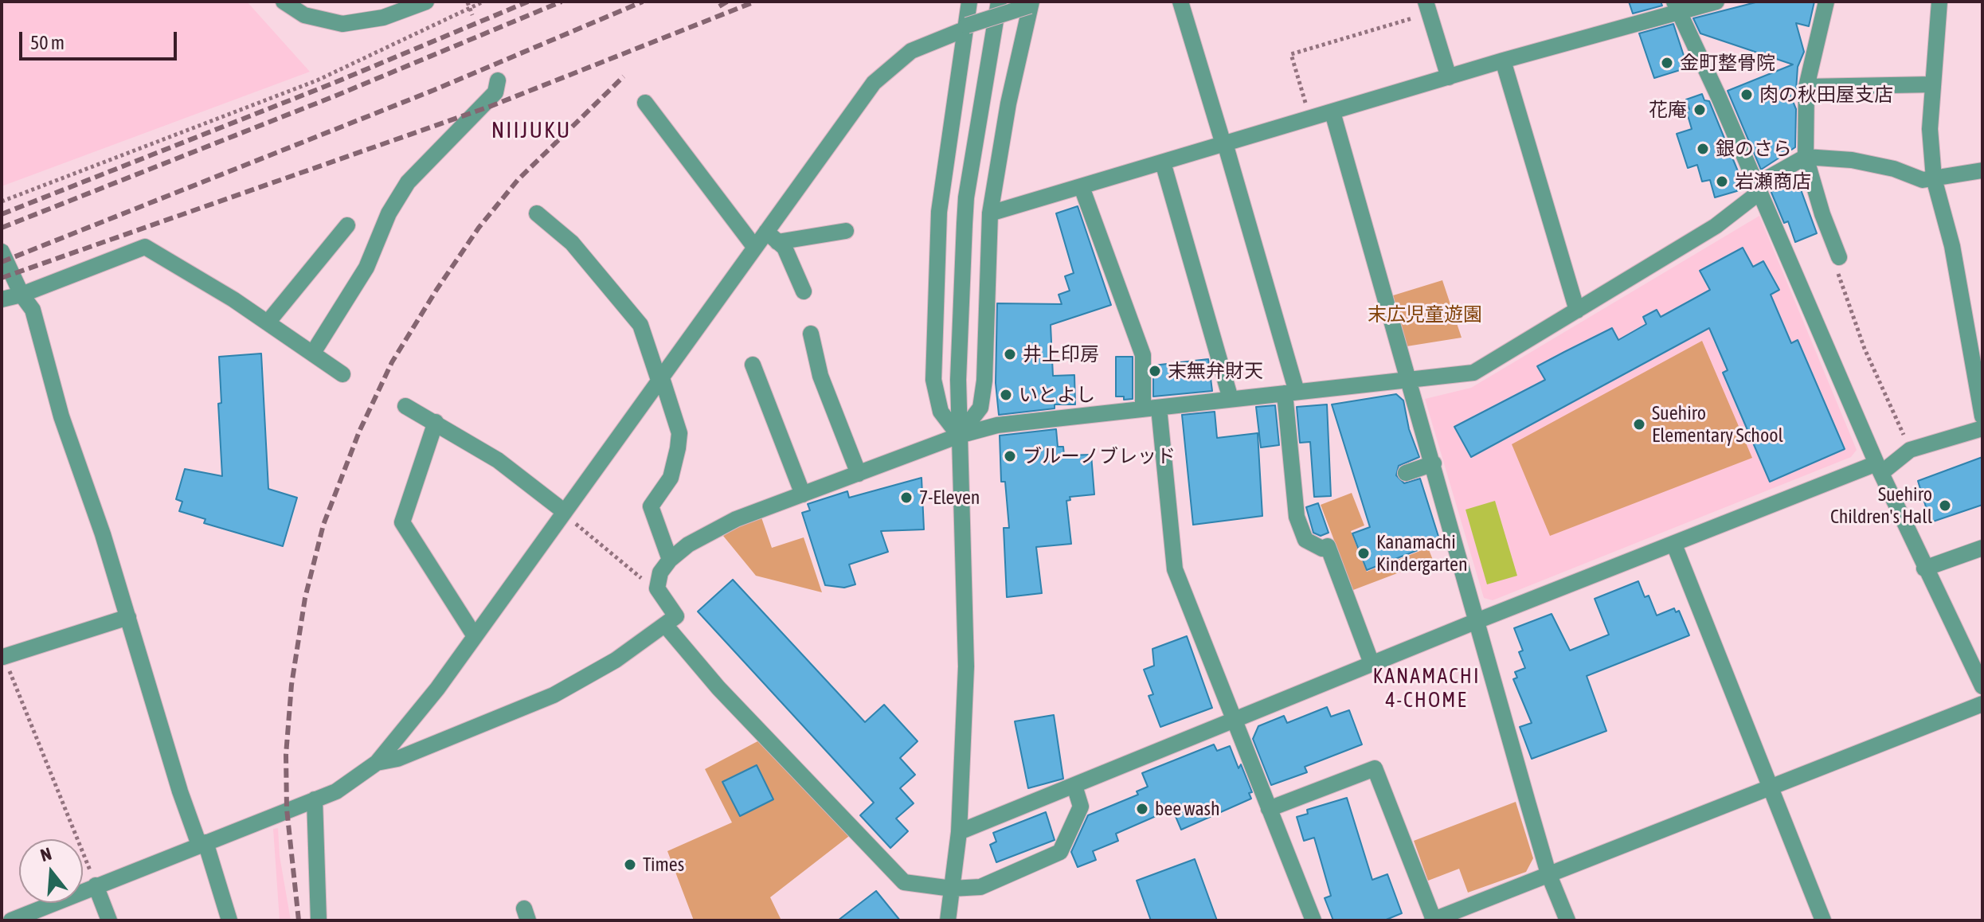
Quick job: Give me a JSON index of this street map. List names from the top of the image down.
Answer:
{
  "districts": ["NIIJUKU", "KANAMACHI 4-CHOME"],
  "parks": ["末広児童遊園"],
  "places": [
    "金町整骨院",
    "肉の秋田屋支店",
    "花庵",
    "銀のさら",
    "岩瀬商店",
    "井上印房",
    "末無弁財天",
    "いとよし",
    "Suehiro Elementary School",
    "ブルーノブレッド",
    "7-Eleven",
    "Suehiro Children's Hall",
    "Kanamachi Kindergarten",
    "bee wash",
    "Times"
  ],
  "scale_bar": "50 m",
  "north": "top"
}
